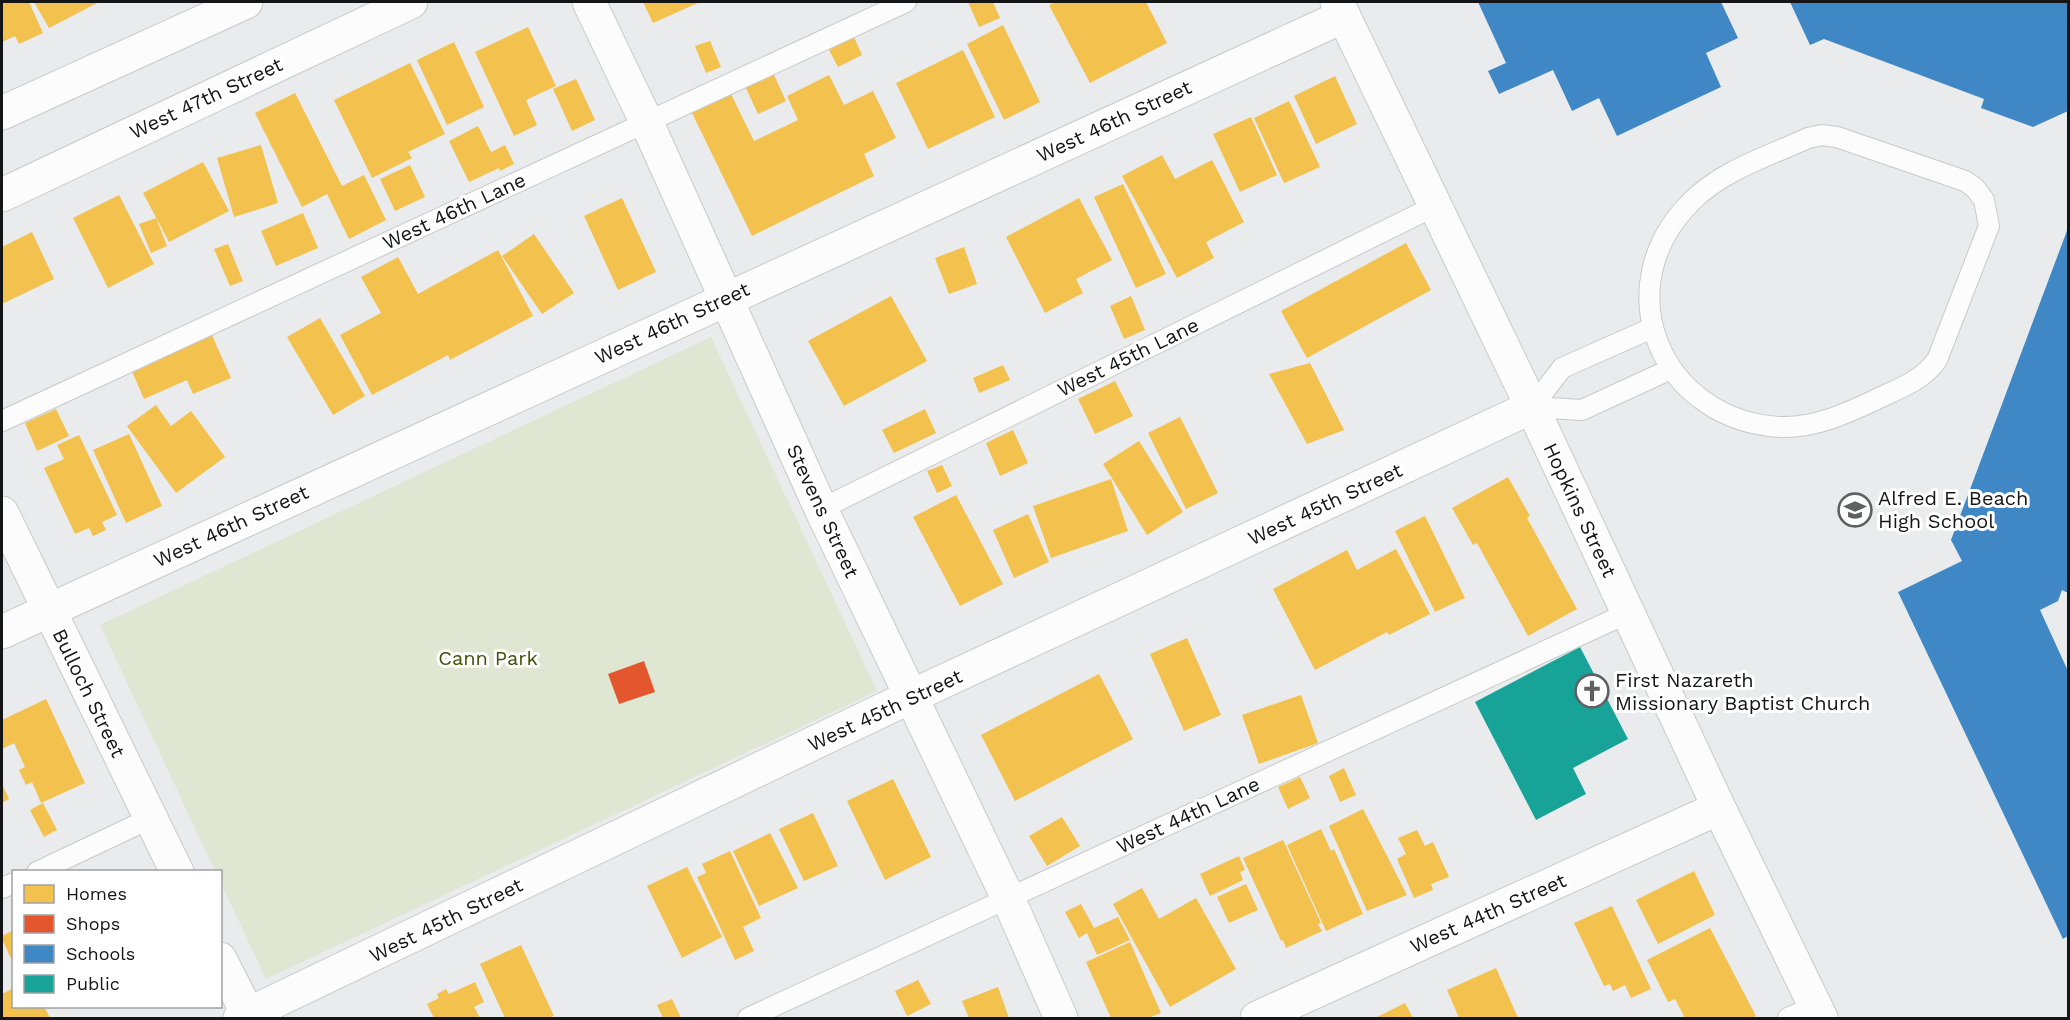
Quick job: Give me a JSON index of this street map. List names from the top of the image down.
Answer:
{
  "streets": {
    "street": [
      "West 47th Street",
      "West 46th Street",
      "West 45th Street",
      "Hopkins Street",
      "Stevens Street",
      "Bulloch Street",
      "West 44th Street"
    ],
    "lane": ["West 46th Lane", "West 45th Lane", "West 44th Lane"]
  },
  "crossings": [
    ["West 46th Street", "Hopkins Street"],
    ["West 46th Street", "Stevens Street"],
    ["West 46th Street", "Bulloch Street"],
    ["West 46th Lane", "Stevens Street"],
    ["West 45th Lane", "Hopkins Street"],
    ["West 45th Lane", "Stevens Street"],
    ["West 45th Street", "Hopkins Street"],
    ["West 45th Street", "Stevens Street"],
    ["Hopkins Street", "West 44th Lane"],
    ["Hopkins Street", "West 44th Street"],
    ["Stevens Street", "West 44th Lane"]
  ],
  "parks": ["Cann Park"],
  "places": {
    "school or university": ["Alfred E. Beach High School"],
    "church": ["First Nazareth Missionary Baptist Church"]
  },
  "legend": [
    "Homes",
    "Shops",
    "Schools",
    "Public"
  ]
}
